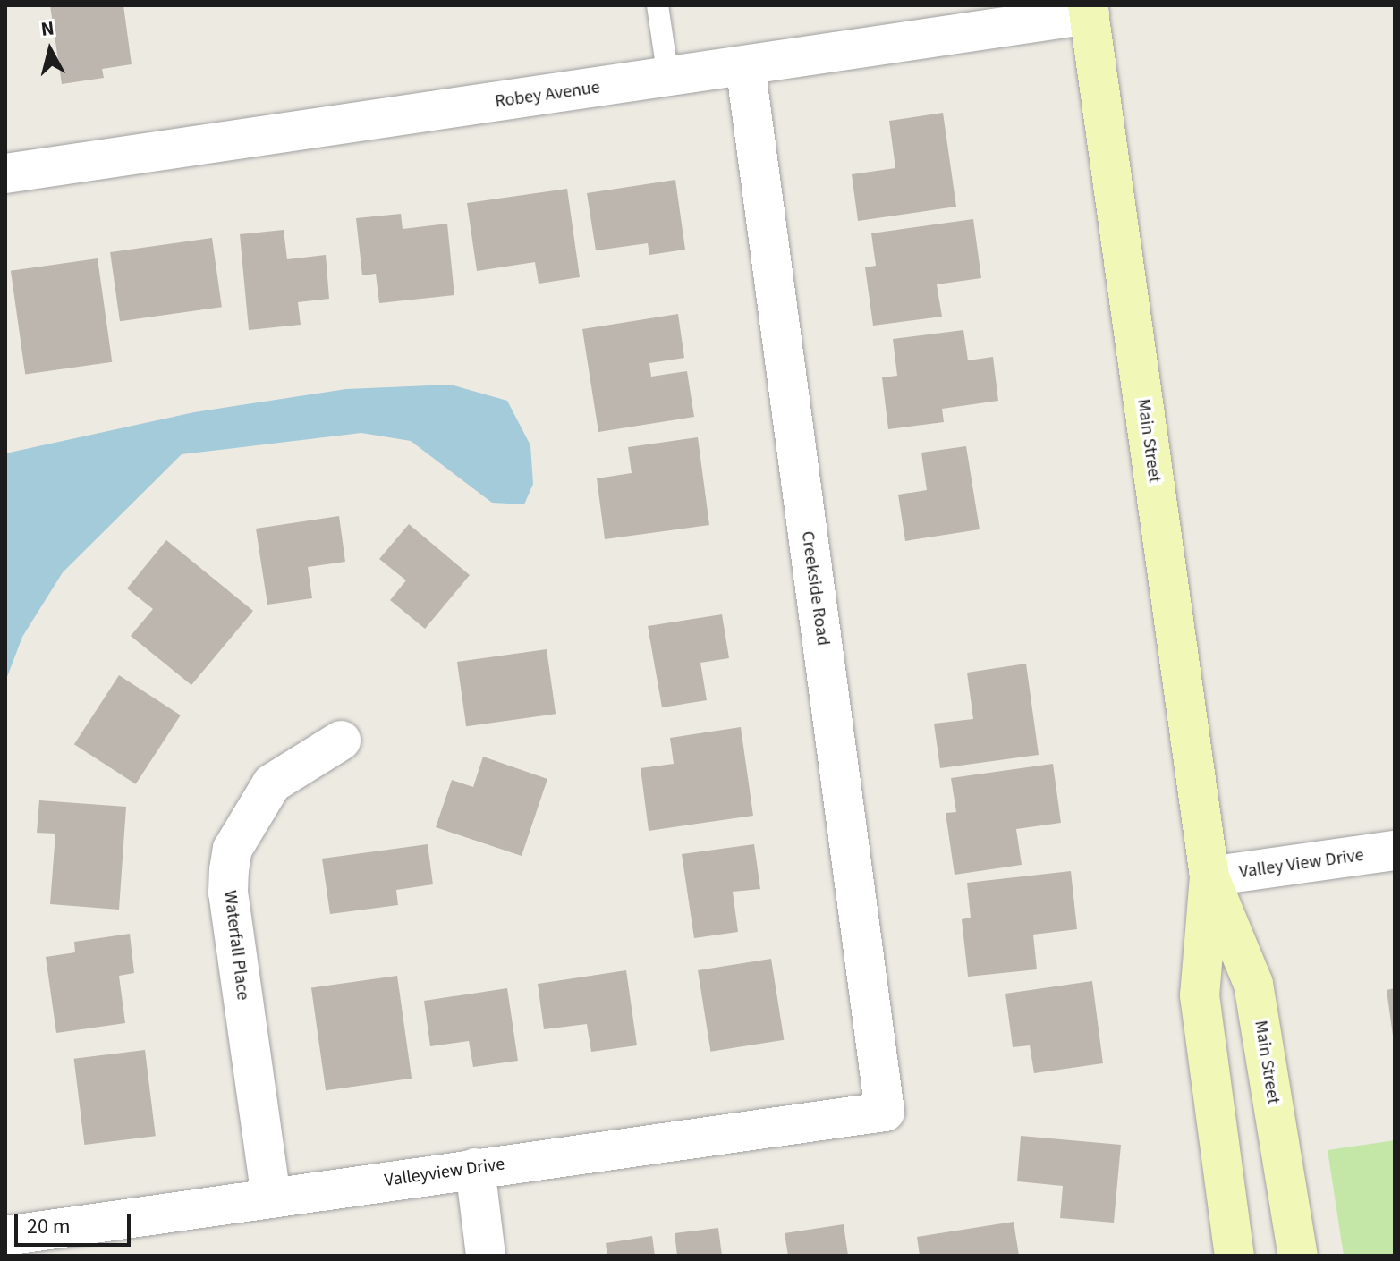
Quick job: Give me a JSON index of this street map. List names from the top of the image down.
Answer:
{
  "streets": {
    "main road": ["Main Street"],
    "street": [
      "Robey Avenue",
      "Creekside Road",
      "Valley View Drive",
      "Waterfall Place",
      "Valleyview Drive"
    ]
  },
  "crossings": [
    ["Robey Avenue", "Main Street"],
    ["Robey Avenue", "Creekside Road"],
    ["Main Street", "Valley View Drive"],
    ["Creekside Road", "Valleyview Drive"],
    ["Waterfall Place", "Valleyview Drive"]
  ],
  "scale_bar": "20 m",
  "north": "top"
}
